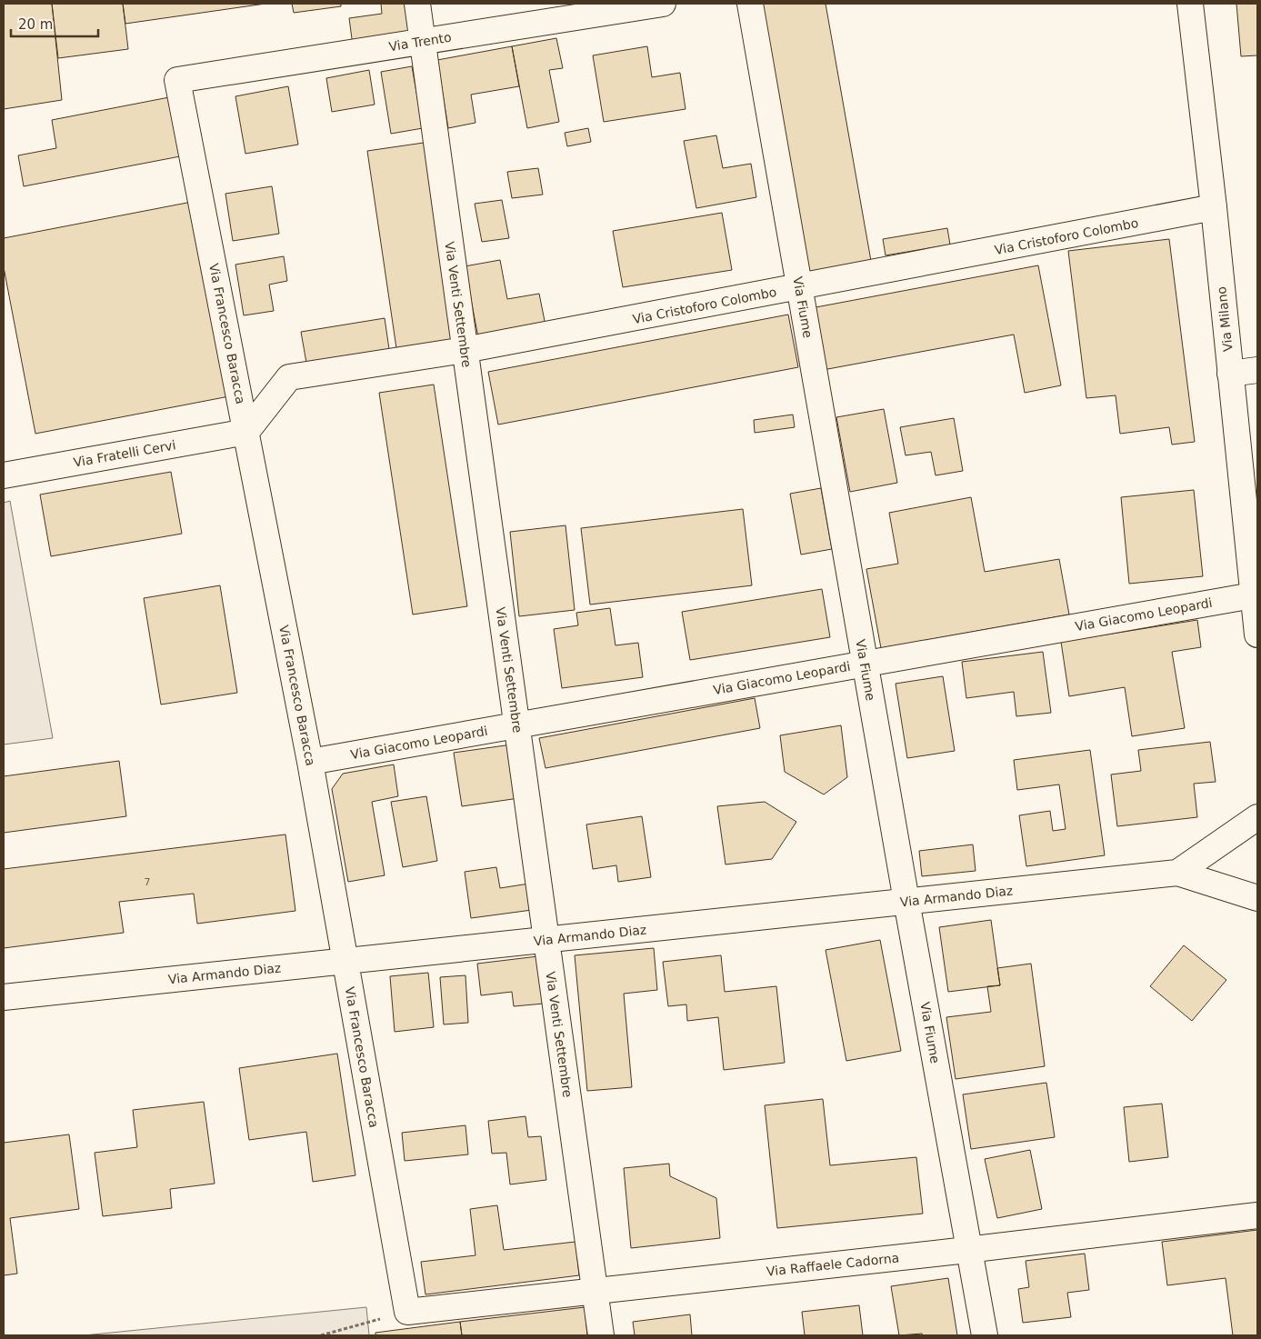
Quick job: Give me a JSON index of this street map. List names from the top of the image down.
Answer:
{
  "streets": {
    "street": [
      "Via Trento",
      "Via Cristoforo Colombo",
      "Via Venti Settembre",
      "Via Fiume",
      "Via Milano",
      "Via Francesco Baracca",
      "Via Fratelli Cervi",
      "Via Giacomo Leopardi",
      "Via Armando Diaz",
      "Via Raffaele Cadorna"
    ]
  },
  "crossings": [
    ["Via Trento", "Via Venti Settembre"],
    ["Via Trento", "Via Francesco Baracca"],
    ["Via Cristoforo Colombo", "Via Venti Settembre"],
    ["Via Cristoforo Colombo", "Via Fiume"],
    ["Via Cristoforo Colombo", "Via Milano"],
    ["Via Cristoforo Colombo", "Via Francesco Baracca"],
    ["Via Cristoforo Colombo", "Via Fratelli Cervi"],
    ["Via Venti Settembre", "Via Giacomo Leopardi"],
    ["Via Venti Settembre", "Via Armando Diaz"],
    ["Via Venti Settembre", "Via Raffaele Cadorna"],
    ["Via Fiume", "Via Giacomo Leopardi"],
    ["Via Fiume", "Via Armando Diaz"],
    ["Via Fiume", "Via Raffaele Cadorna"],
    ["Via Milano", "Via Giacomo Leopardi"],
    ["Via Francesco Baracca", "Via Fratelli Cervi"],
    ["Via Francesco Baracca", "Via Giacomo Leopardi"],
    ["Via Francesco Baracca", "Via Armando Diaz"],
    ["Via Francesco Baracca", "Via Raffaele Cadorna"]
  ],
  "house_numbers": ["7"],
  "scale_bar": "20 m"
}
